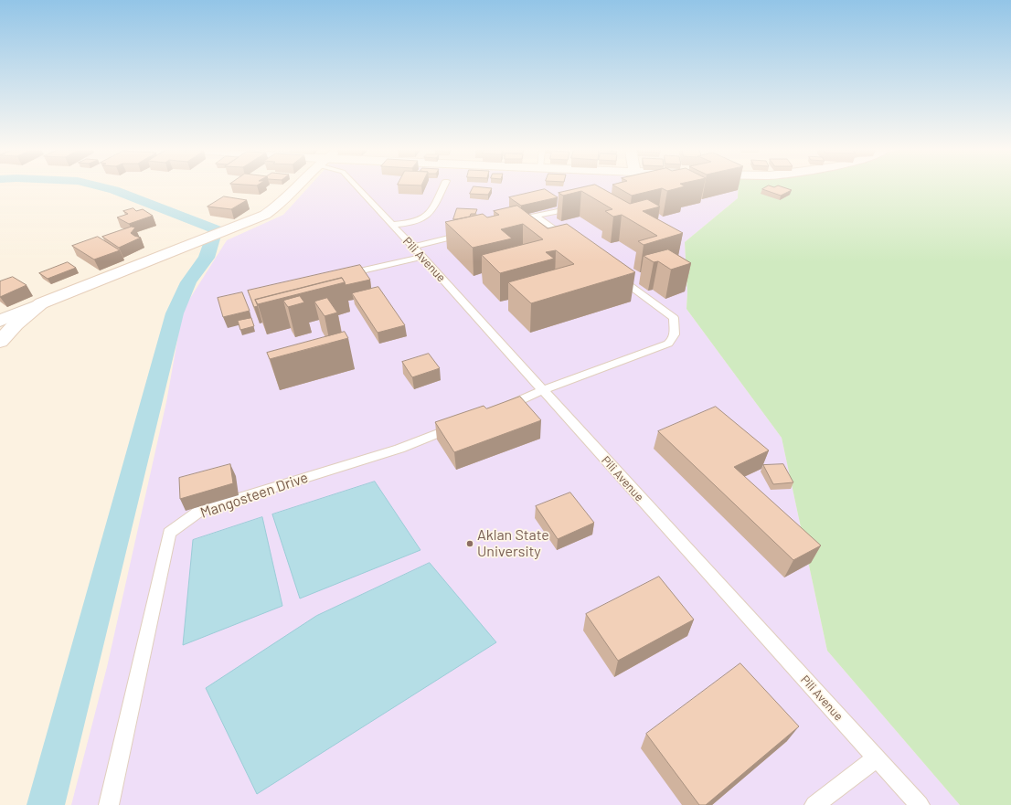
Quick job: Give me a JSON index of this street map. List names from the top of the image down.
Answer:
{
  "streets": {
    "lane": ["Pili Avenue", "Mangosteen Drive"]
  },
  "places": ["Aklan State University"]
}
